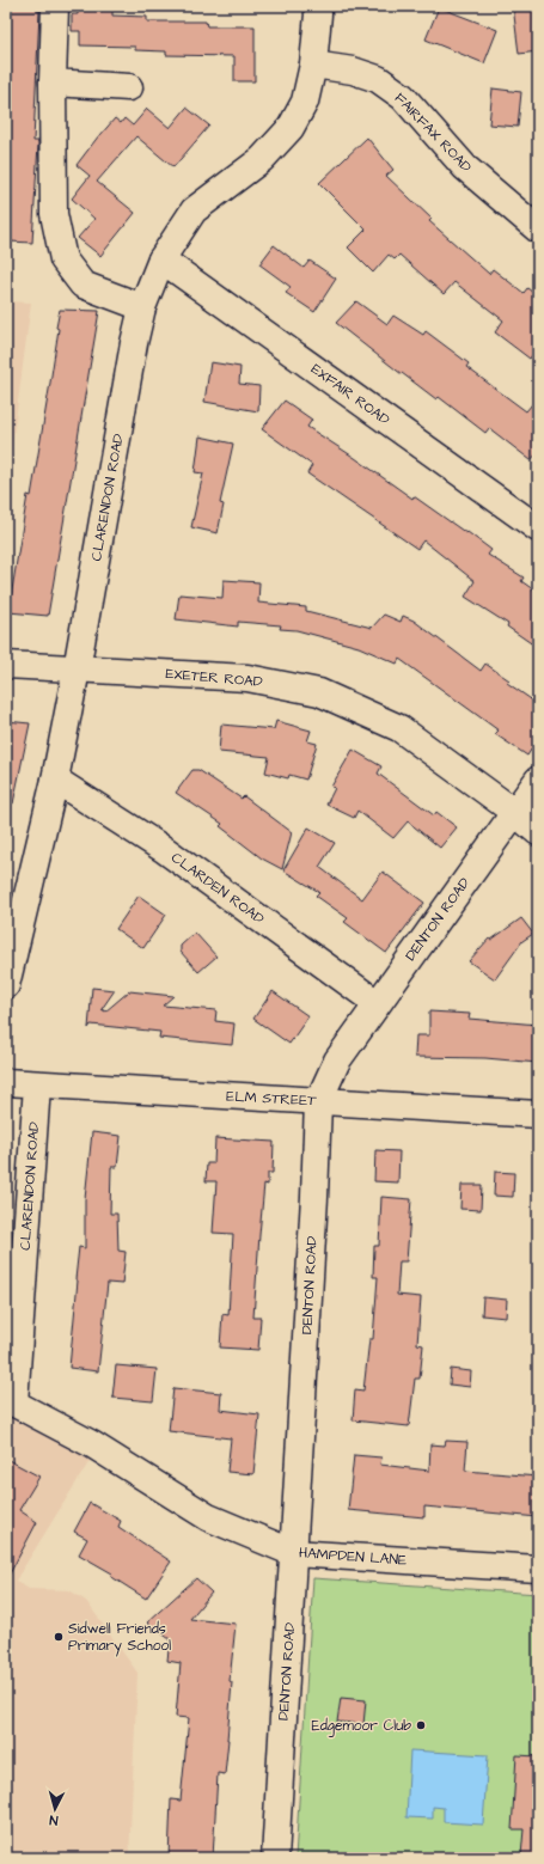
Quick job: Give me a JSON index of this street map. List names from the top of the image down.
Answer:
{
  "streets": {
    "street": [
      "FAIRFAX ROAD",
      "EXFAIR ROAD",
      "CLARENDON ROAD",
      "EXETER ROAD",
      "CLARDEN ROAD",
      "DENTON ROAD",
      "ELM STREET",
      "HAMPDEN LANE"
    ]
  },
  "crossings": [
    ["FAIRFAX ROAD", "CLARENDON ROAD"],
    ["EXFAIR ROAD", "CLARENDON ROAD"],
    ["CLARENDON ROAD", "EXETER ROAD"],
    ["CLARENDON ROAD", "CLARDEN ROAD"],
    ["CLARENDON ROAD", "ELM STREET"],
    ["CLARENDON ROAD", "HAMPDEN LANE"],
    ["EXETER ROAD", "DENTON ROAD"],
    ["CLARDEN ROAD", "DENTON ROAD"],
    ["DENTON ROAD", "ELM STREET"],
    ["DENTON ROAD", "HAMPDEN LANE"]
  ],
  "places": ["Sidwell Friends Primary School", "Edgemoor Club"],
  "north": "bottom"
}
